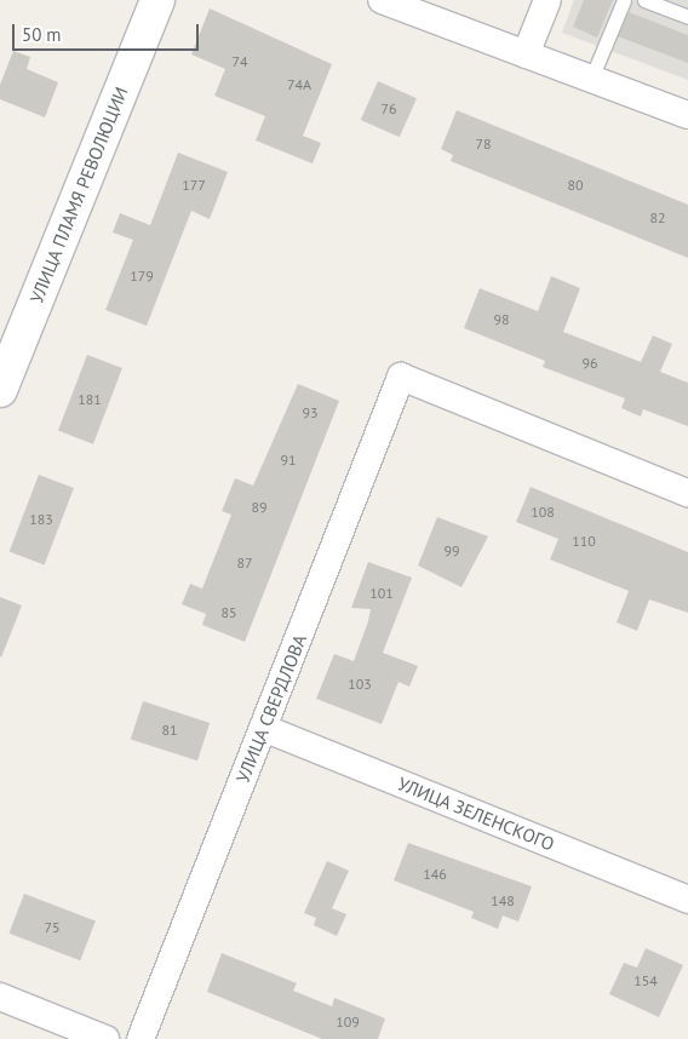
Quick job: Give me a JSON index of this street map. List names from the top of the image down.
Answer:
{
  "streets": {
    "street": ["УЛИЦА ПЛАМЯ РЕВОЛЮЦИИ", "УЛИЦА СВЕРДЛОВА", "УЛИЦА ЗЕЛЕНСКОГО"]
  },
  "crossings": [
    ["УЛИЦА СВЕРДЛОВА", "УЛИЦА ЗЕЛЕНСКОГО"]
  ],
  "house_numbers": [
    "74",
    "74А",
    "76",
    "78",
    "177",
    "80",
    "82",
    "179",
    "98",
    "96",
    "181",
    "93",
    "91",
    "89",
    "108",
    "183",
    "110",
    "99",
    "87",
    "101",
    "85",
    "103",
    "81",
    "146",
    "148",
    "75",
    "154",
    "109"
  ],
  "scale_bar": "50 m"
}
